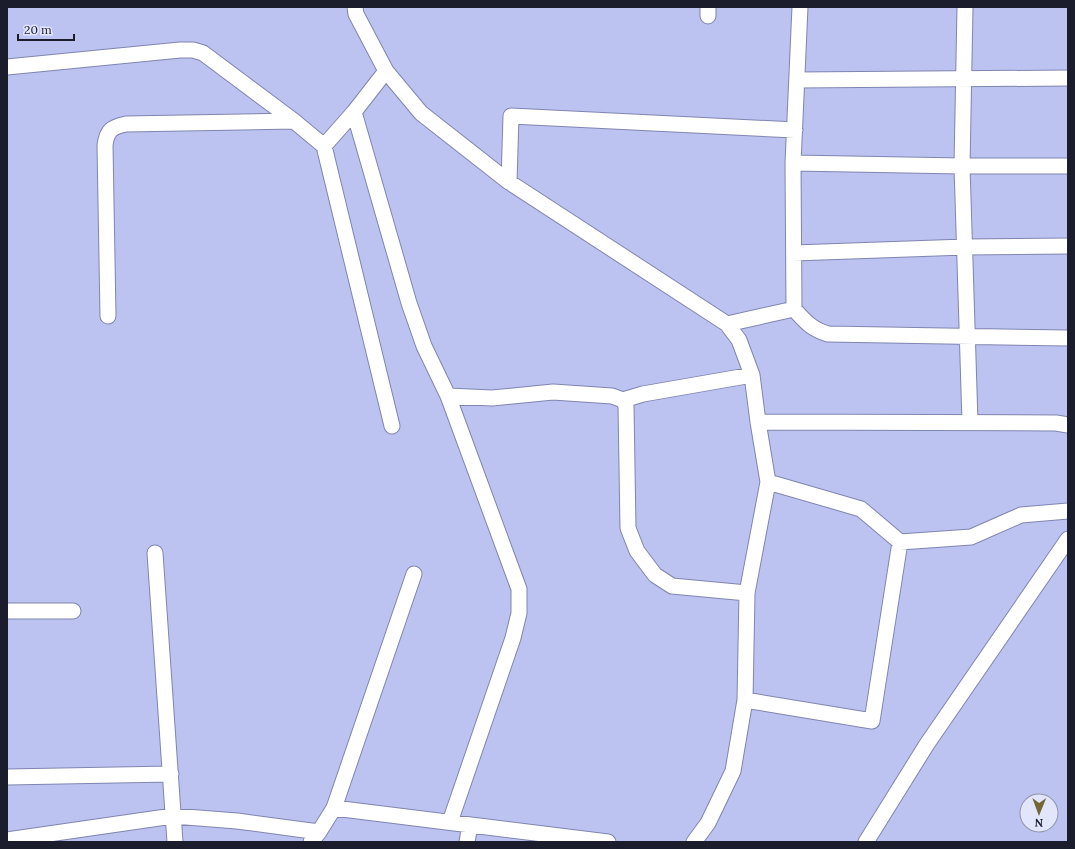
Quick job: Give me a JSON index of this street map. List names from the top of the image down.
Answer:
{
  "scale_bar": "20 m",
  "north": "bottom"
}
